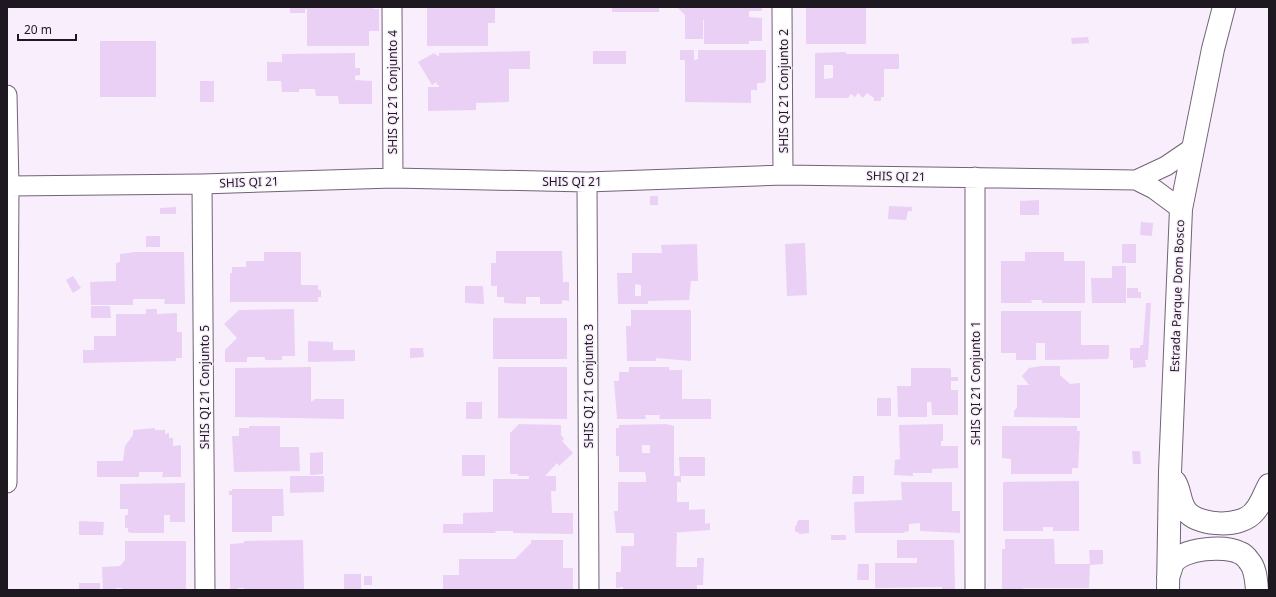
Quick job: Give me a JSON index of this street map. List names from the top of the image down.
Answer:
{
  "streets": {
    "main road": ["Estrada Parque Dom Bosco"],
    "street": [
      "SHIS QI 21 Conjunto 2",
      "SHIS QI 21 Conjunto 4",
      "SHIS QI 21",
      "SHIS QI 21 Conjunto 1",
      "SHIS QI 21 Conjunto 3",
      "SHIS QI 21 Conjunto 5"
    ]
  },
  "crossings": [
    ["SHIS QI 21 Conjunto 2", "SHIS QI 21"],
    ["SHIS QI 21 Conjunto 4", "SHIS QI 21"],
    ["SHIS QI 21", "Estrada Parque Dom Bosco"],
    ["SHIS QI 21", "SHIS QI 21 Conjunto 1"],
    ["SHIS QI 21", "SHIS QI 21 Conjunto 3"],
    ["SHIS QI 21", "SHIS QI 21 Conjunto 5"]
  ],
  "scale_bar": "20 m"
}
